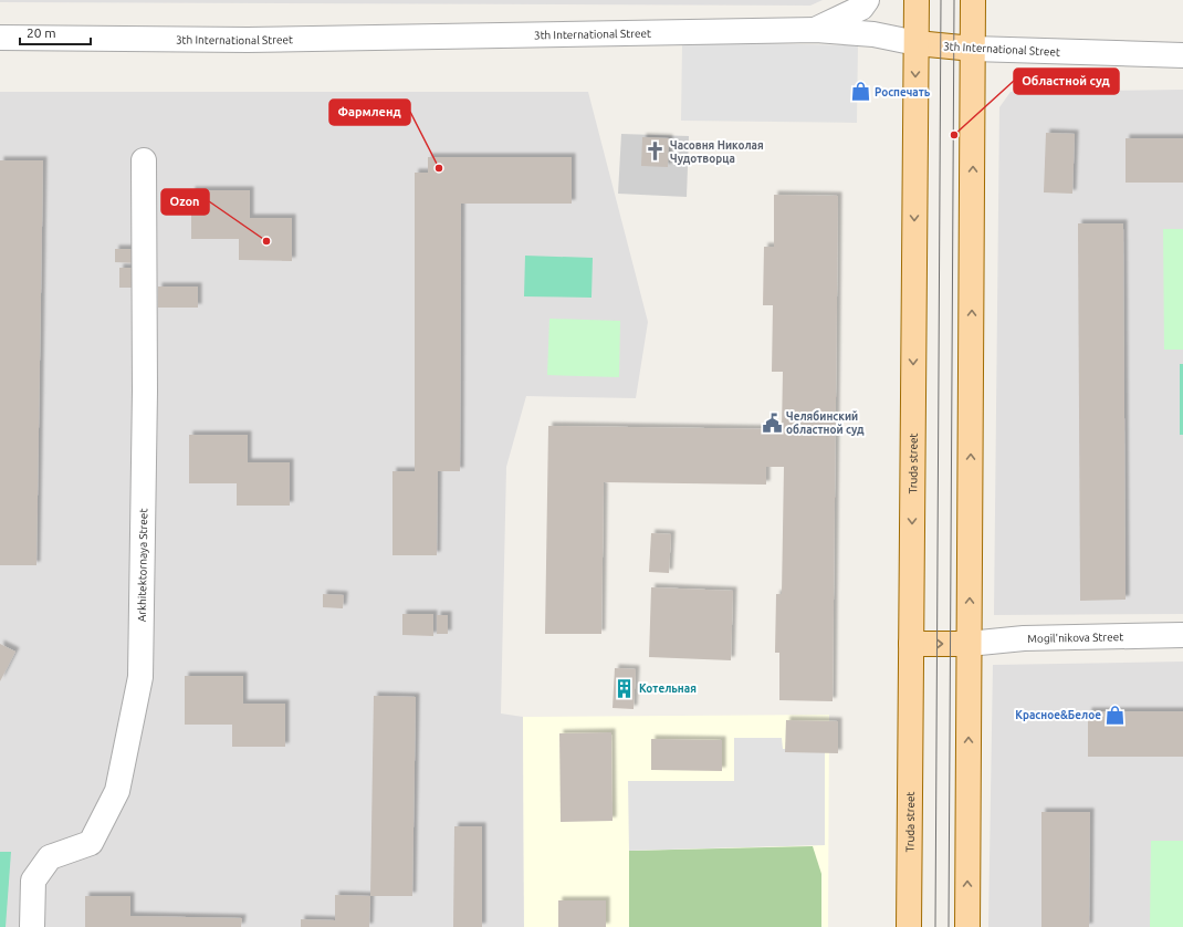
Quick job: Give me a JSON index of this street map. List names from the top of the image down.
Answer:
{
  "streets": {
    "main road": ["3th International Street", "Truda street"],
    "street": ["Arkhitektornaya Street", "Mogil'nikova Street"]
  },
  "crossings": [
    ["3th International Street", "Truda street"]
  ],
  "places": {
    "shop": ["Роспечать", "Красное&Белое"],
    "other": ["Областной суд", "Фармленд", "Ozon"],
    "church": ["Часовня Николая Чудотворца"],
    "public building": ["Челябинский областной суд"],
    "building": ["Котельная"]
  },
  "scale_bar": "20 m"
}
